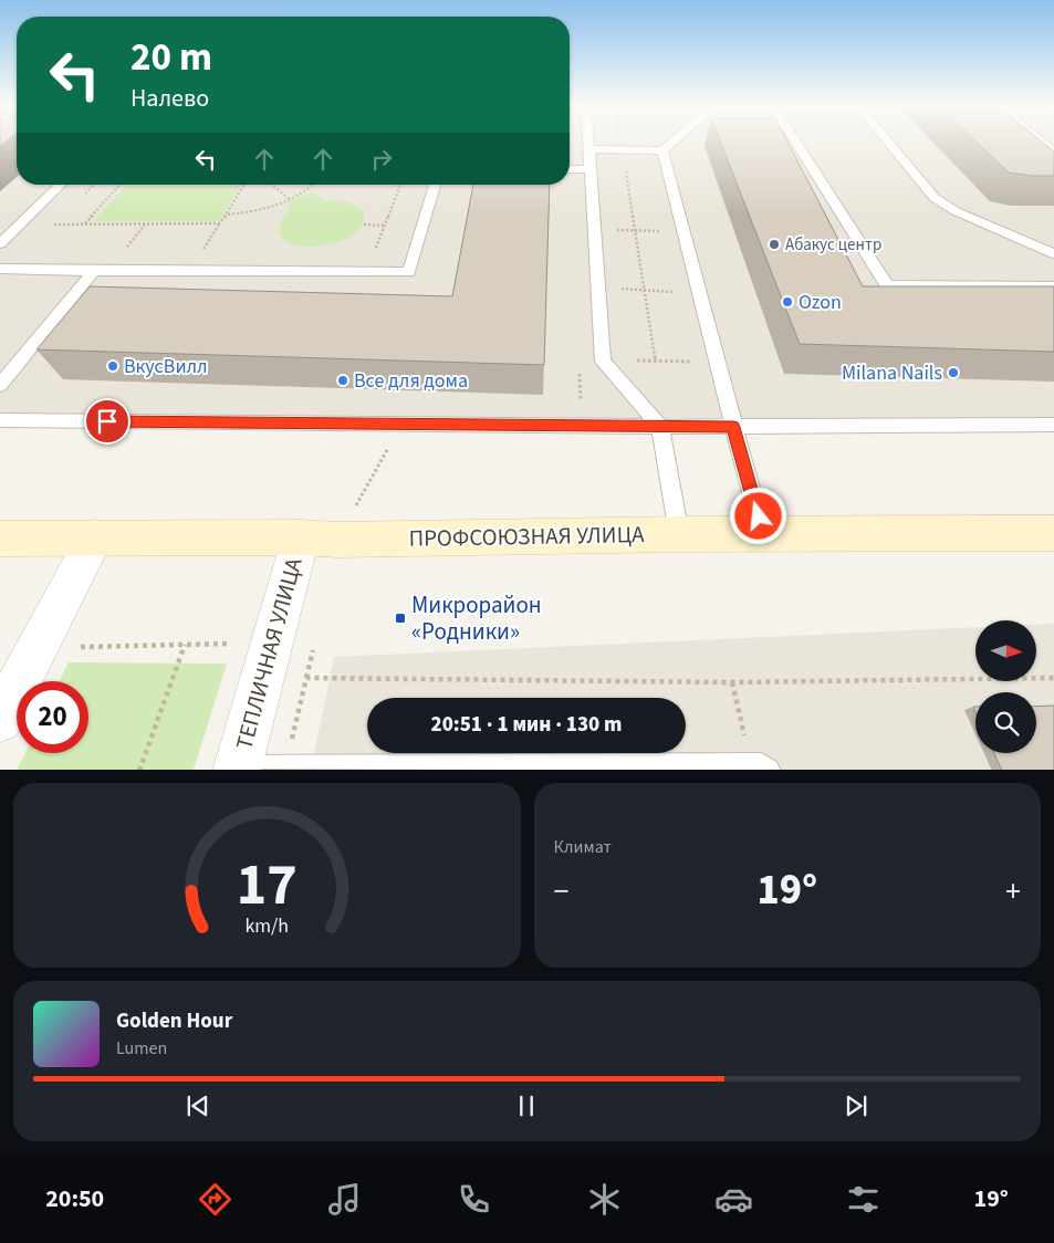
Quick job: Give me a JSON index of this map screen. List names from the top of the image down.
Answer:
{
  "streets": {
    "main road": ["ПРОФСОЮЗНАЯ УЛИЦА"],
    "street": ["ТЕПЛИЧНАЯ УЛИЦА"]
  },
  "crossings": [
    ["ПРОФСОЮЗНАЯ УЛИЦА", "ТЕПЛИЧНАЯ УЛИЦА"]
  ],
  "places": {
    "other": [
      "Абакус центр",
      "Ozon",
      "ВкусВилл",
      "Milana Nails",
      "Все для дома"
    ],
    "transit": ["Микрорайон «Родники»"]
  },
  "north": "right",
  "page": {
    "turn": ["20 m", "Налево"],
    "limit": "20",
    "trip": "20:51 · 1 мин · 130 m",
    "tile": "Климат",
    "heat": ["−", "19°", "+"],
    "song": ["Golden Hour", "Lumen"],
    "tabs": ["20:50", "19°"],
    "gauge": ["17", "km/h"]
  }
}
